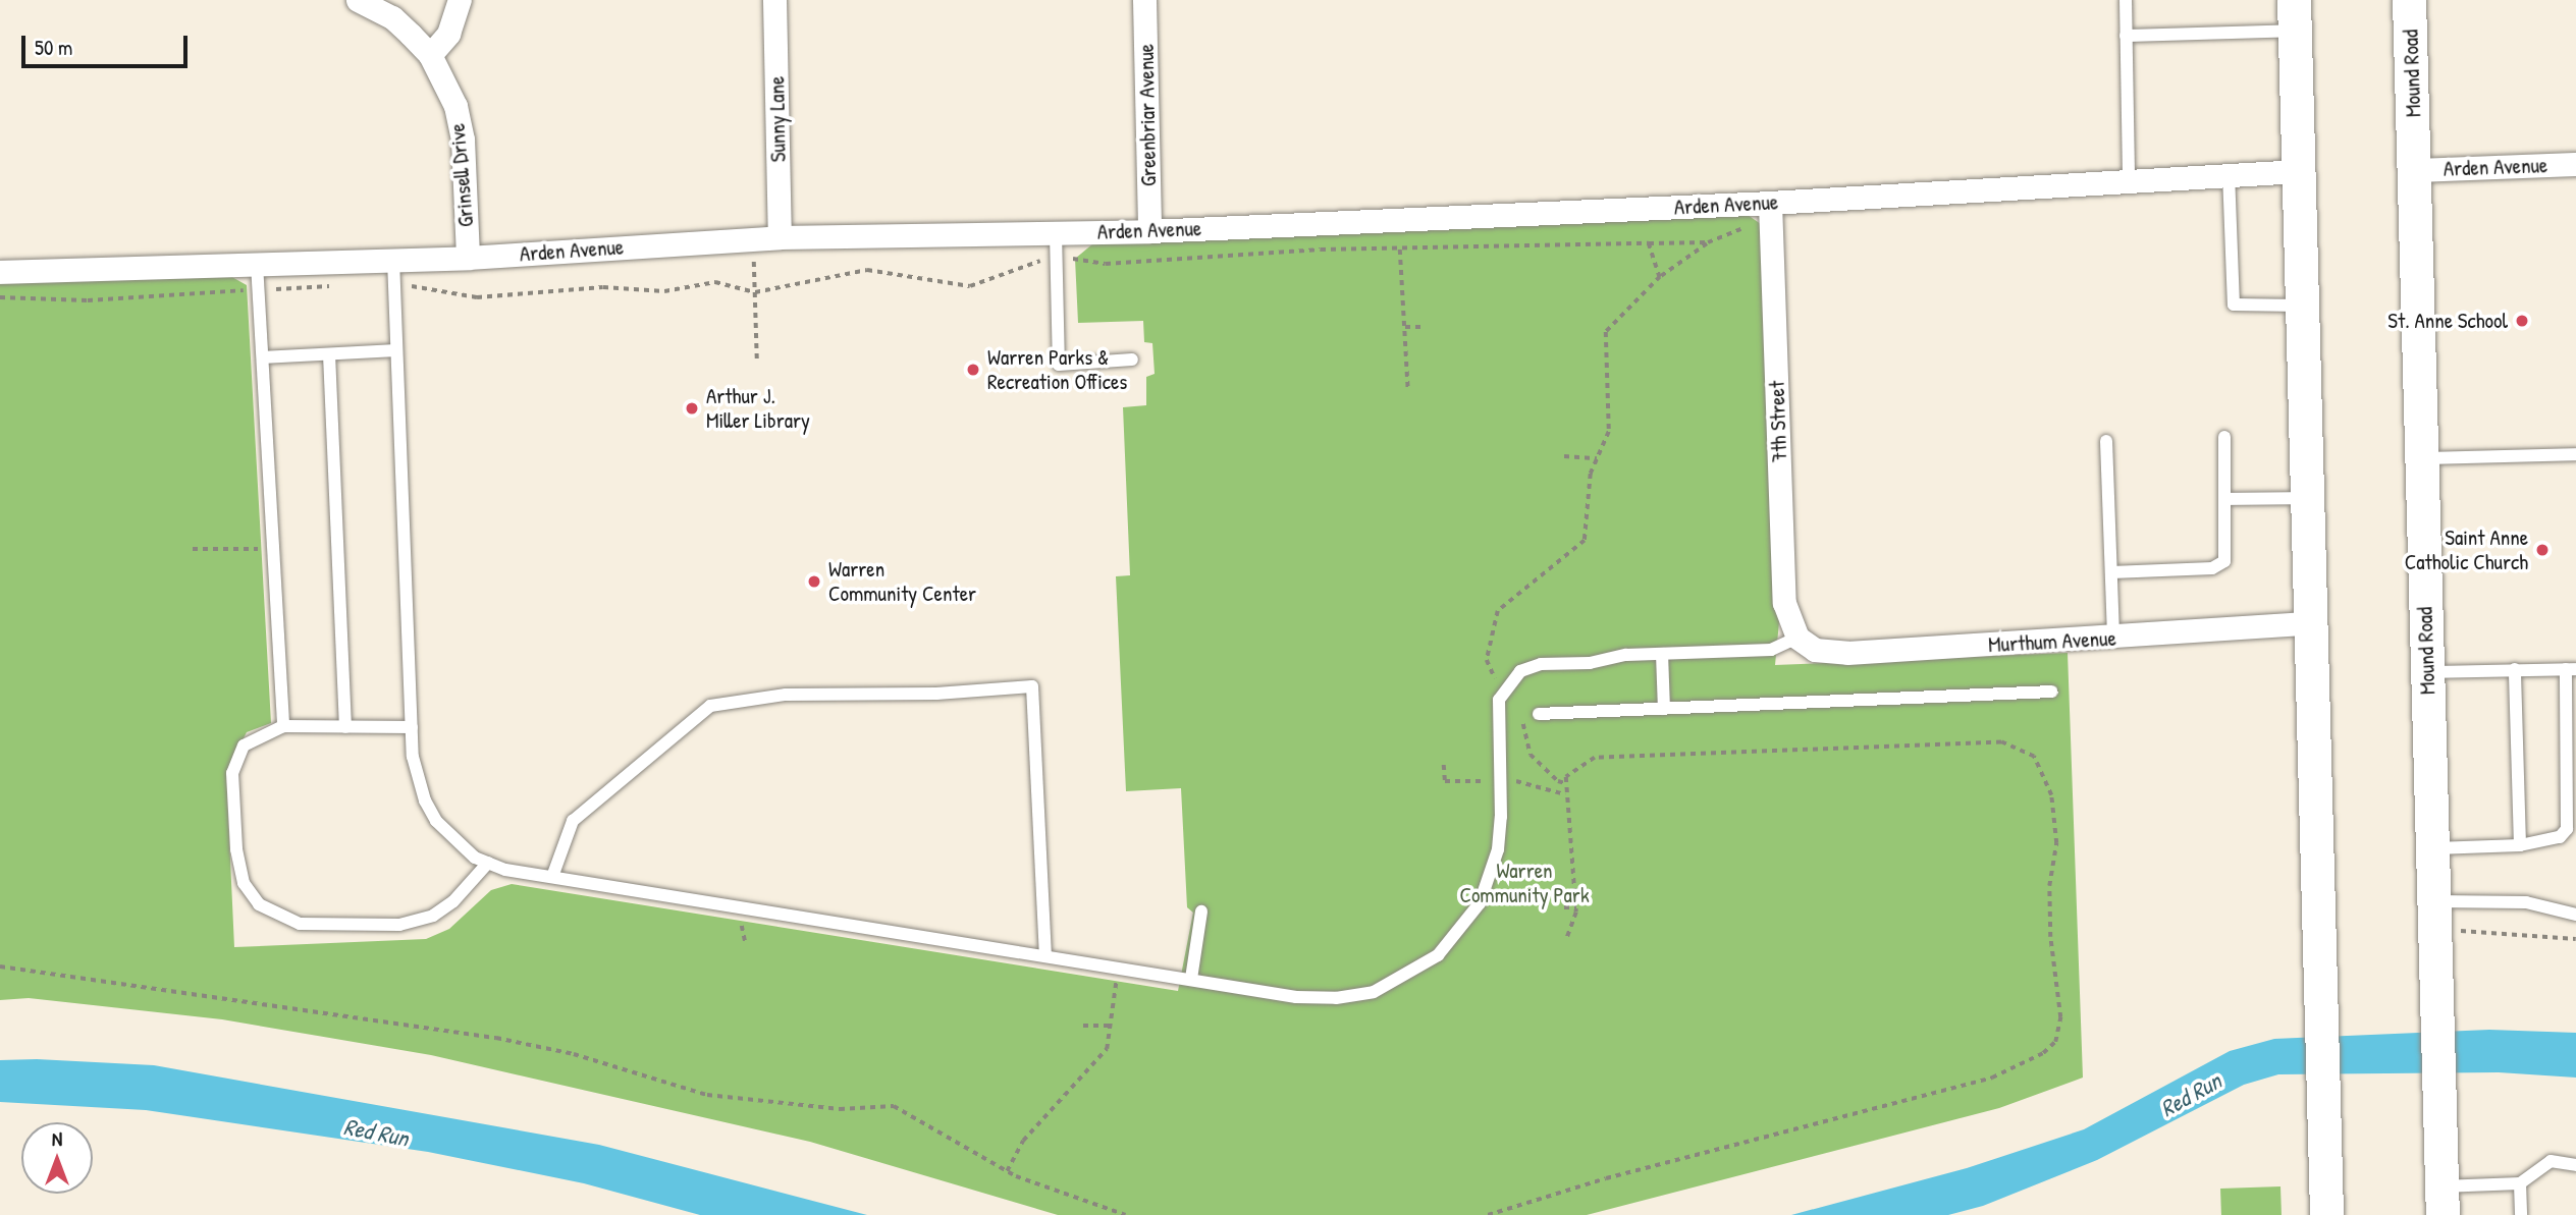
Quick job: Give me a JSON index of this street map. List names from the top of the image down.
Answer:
{
  "streets": {
    "main road": ["Mound Road"],
    "street": [
      "Greenbriar Avenue",
      "Sunny Lane",
      "Arden Avenue",
      "Grinsell Drive",
      "7th Street",
      "Murthum Avenue"
    ]
  },
  "crossings": [
    ["Mound Road", "Arden Avenue"],
    ["Greenbriar Avenue", "Arden Avenue"],
    ["Sunny Lane", "Arden Avenue"],
    ["Arden Avenue", "Grinsell Drive"],
    ["Arden Avenue", "7th Street"],
    ["7th Street", "Murthum Avenue"]
  ],
  "water": ["Red Run"],
  "parks": ["Warren Community Park"],
  "places": [
    "St. Anne School",
    "Warren Parks & Recreation Offices",
    "Arthur J. Miller Library",
    "Saint Anne Catholic Church",
    "Warren Community Center"
  ],
  "scale_bar": "50 m",
  "north": "top"
}
